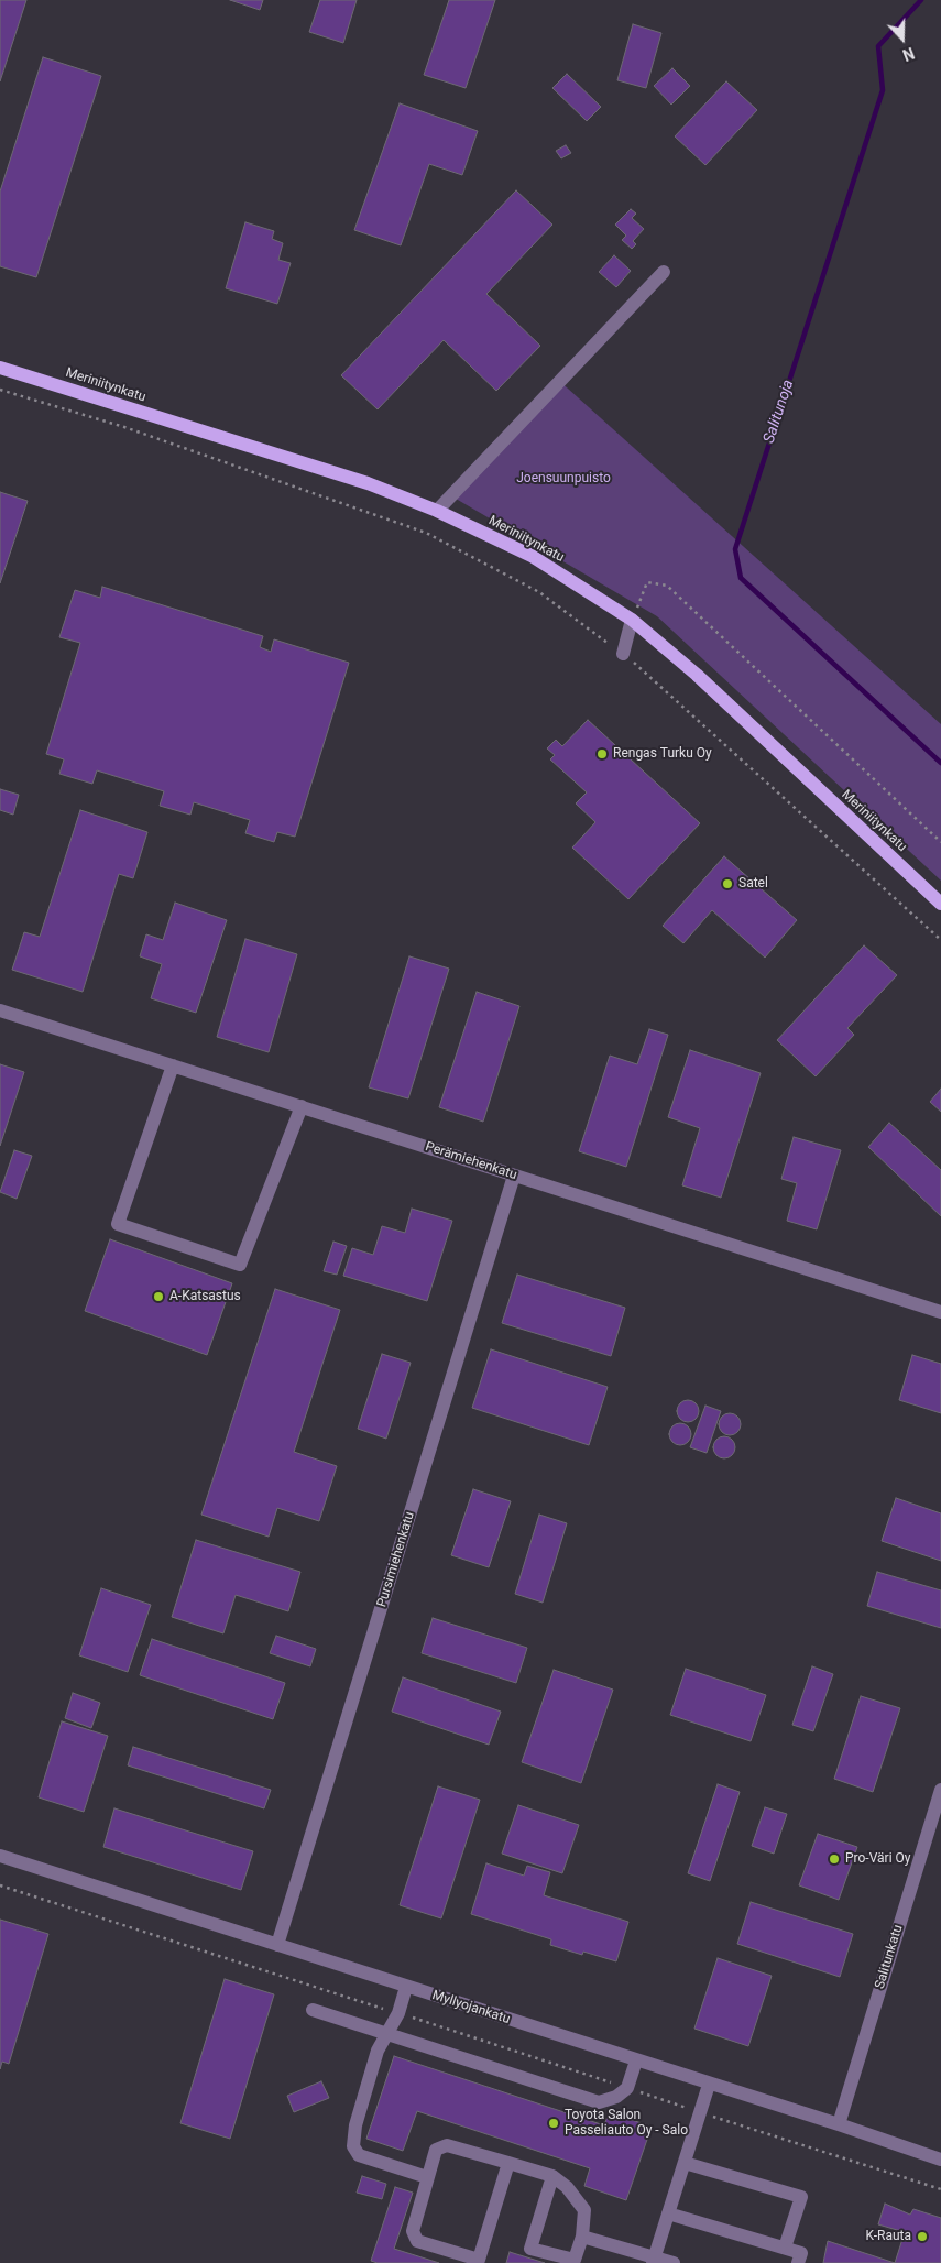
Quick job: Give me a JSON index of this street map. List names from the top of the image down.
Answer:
{
  "streets": {
    "main road": ["Meriniitynkatu"],
    "street": [
      "Perämiehenkatu",
      "Pursimiehenkatu",
      "Salitunkatu",
      "Myllyojankatu"
    ]
  },
  "crossings": [
    ["Perämiehenkatu", "Pursimiehenkatu"],
    ["Pursimiehenkatu", "Myllyojankatu"],
    ["Salitunkatu", "Myllyojankatu"]
  ],
  "water": ["Salitunoja"],
  "parks": ["Joensuunpuisto"],
  "places": [
    "Rengas Turku Oy",
    "Satel",
    "A-Katsastus",
    "Pro-Väri Oy",
    "Toyota Salon Passeliauto Oy - Salo",
    "K-Rauta"
  ],
  "north": "bottom"
}
